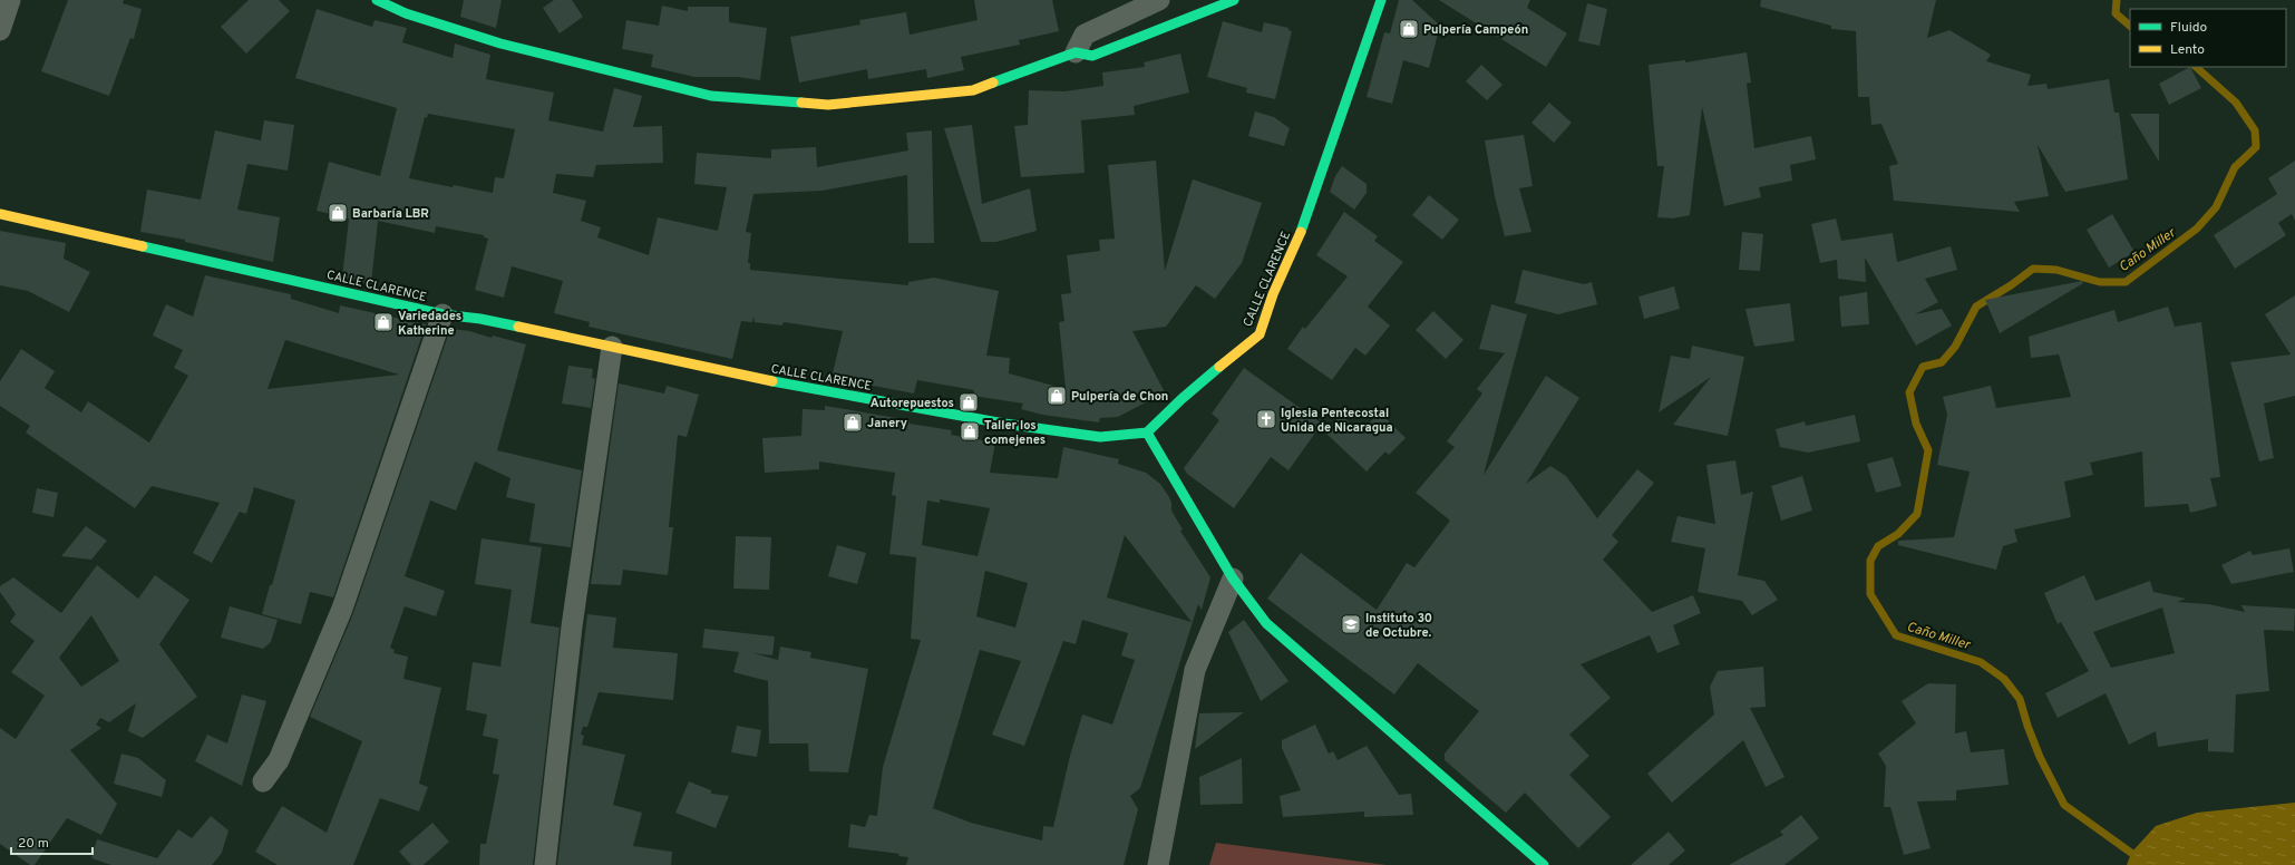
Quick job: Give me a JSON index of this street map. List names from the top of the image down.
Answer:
{
  "streets": {
    "street": ["CALLE CLARENCE"]
  },
  "water": ["Caño Miller"],
  "places": {
    "shop": [
      "Pulpería Campeón",
      "Barbaría LBR",
      "Variedades Katherine",
      "Pulpería de Chon",
      "Autorepuestos",
      "Janery",
      "Taller los comejenes"
    ],
    "church": ["Iglesia Pentecostal Unida de Nicaragua"],
    "school or university": ["Instituto 30 de Octubre."]
  },
  "legend": ["Fluido", "Lento"],
  "scale_bar": "20 m"
}
